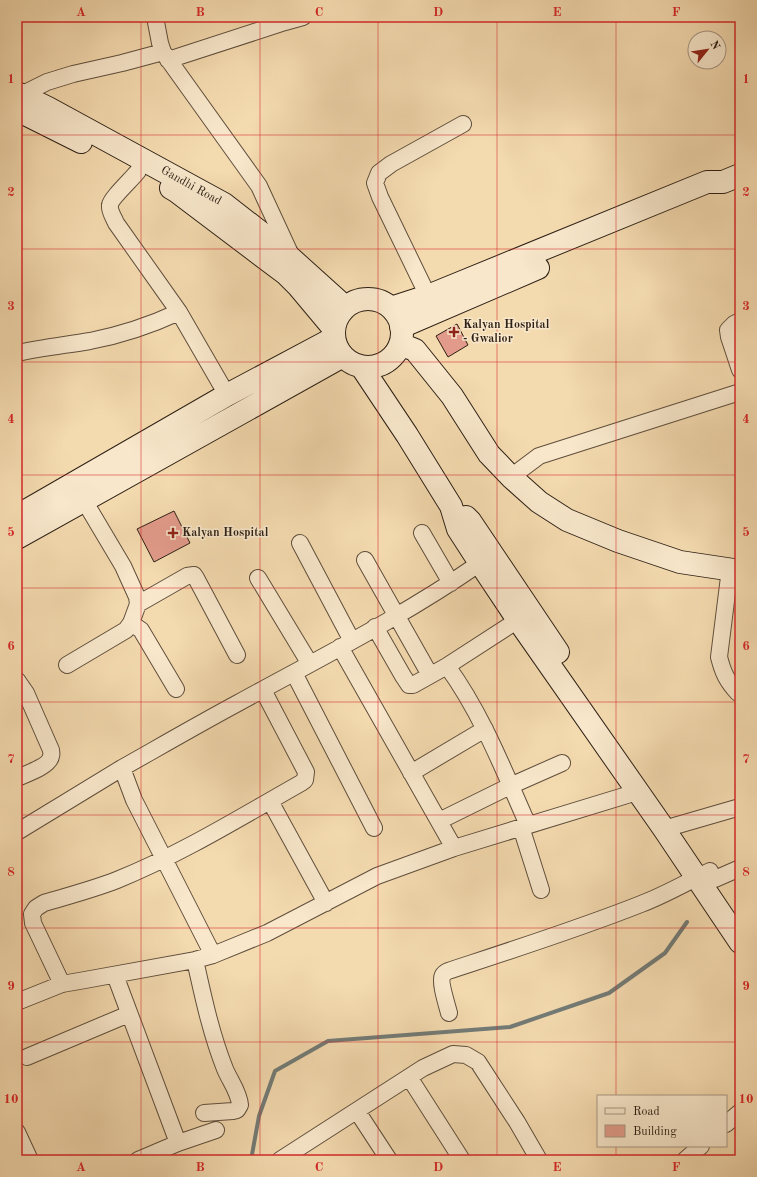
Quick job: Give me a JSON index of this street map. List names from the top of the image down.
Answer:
{
  "streets": {
    "main road": ["Gandhi Road"]
  },
  "places": {
    "health": ["Kalyan Hospital - Gwalior", "Kalyan Hospital"]
  },
  "legend": ["Road", "Building"],
  "north": "top right",
  "grid": {
    "columns": [
      "A",
      "B",
      "C",
      "D",
      "E",
      "F"
    ],
    "rows": [
      "1",
      "2",
      "3",
      "4",
      "5",
      "6",
      "7",
      "8",
      "9",
      "10"
    ]
  }
}
